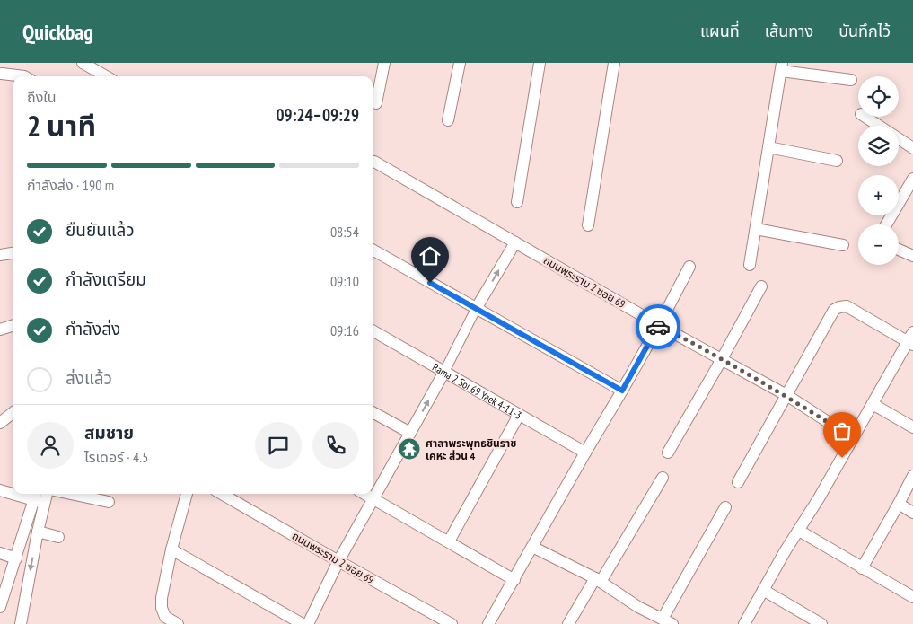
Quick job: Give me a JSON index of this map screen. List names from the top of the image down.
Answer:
{
  "streets": {
    "street": ["ถนนพระราม 2 ซอย 69", "Rama 2 Soi 69 Yaek 4-11-3"]
  },
  "places": {
    "temple": ["ศาลาพระพุทธชินราช เคหะ ส่วน 4"]
  },
  "page": {
    "header": "Quickbag",
    "nav": ["แผนที่", "เส้นทาง", "บันทึกไว้"],
    "map_buttons": ["+", "−"],
    "heading": ["2 นาที", "ถึงใน", "09:24–09:29"],
    "panel": ["สมชาย", "ไรเดอร์ · 4.5"],
    "bar": "กำลังส่ง · 190 m",
    "list": [
      ["ยืนยันแล้ว", "08:54"],
      ["กำลังเตรียม", "09:10"],
      ["กำลังส่ง", "09:16"],
      "ส่งแล้ว"
    ]
  }
}
